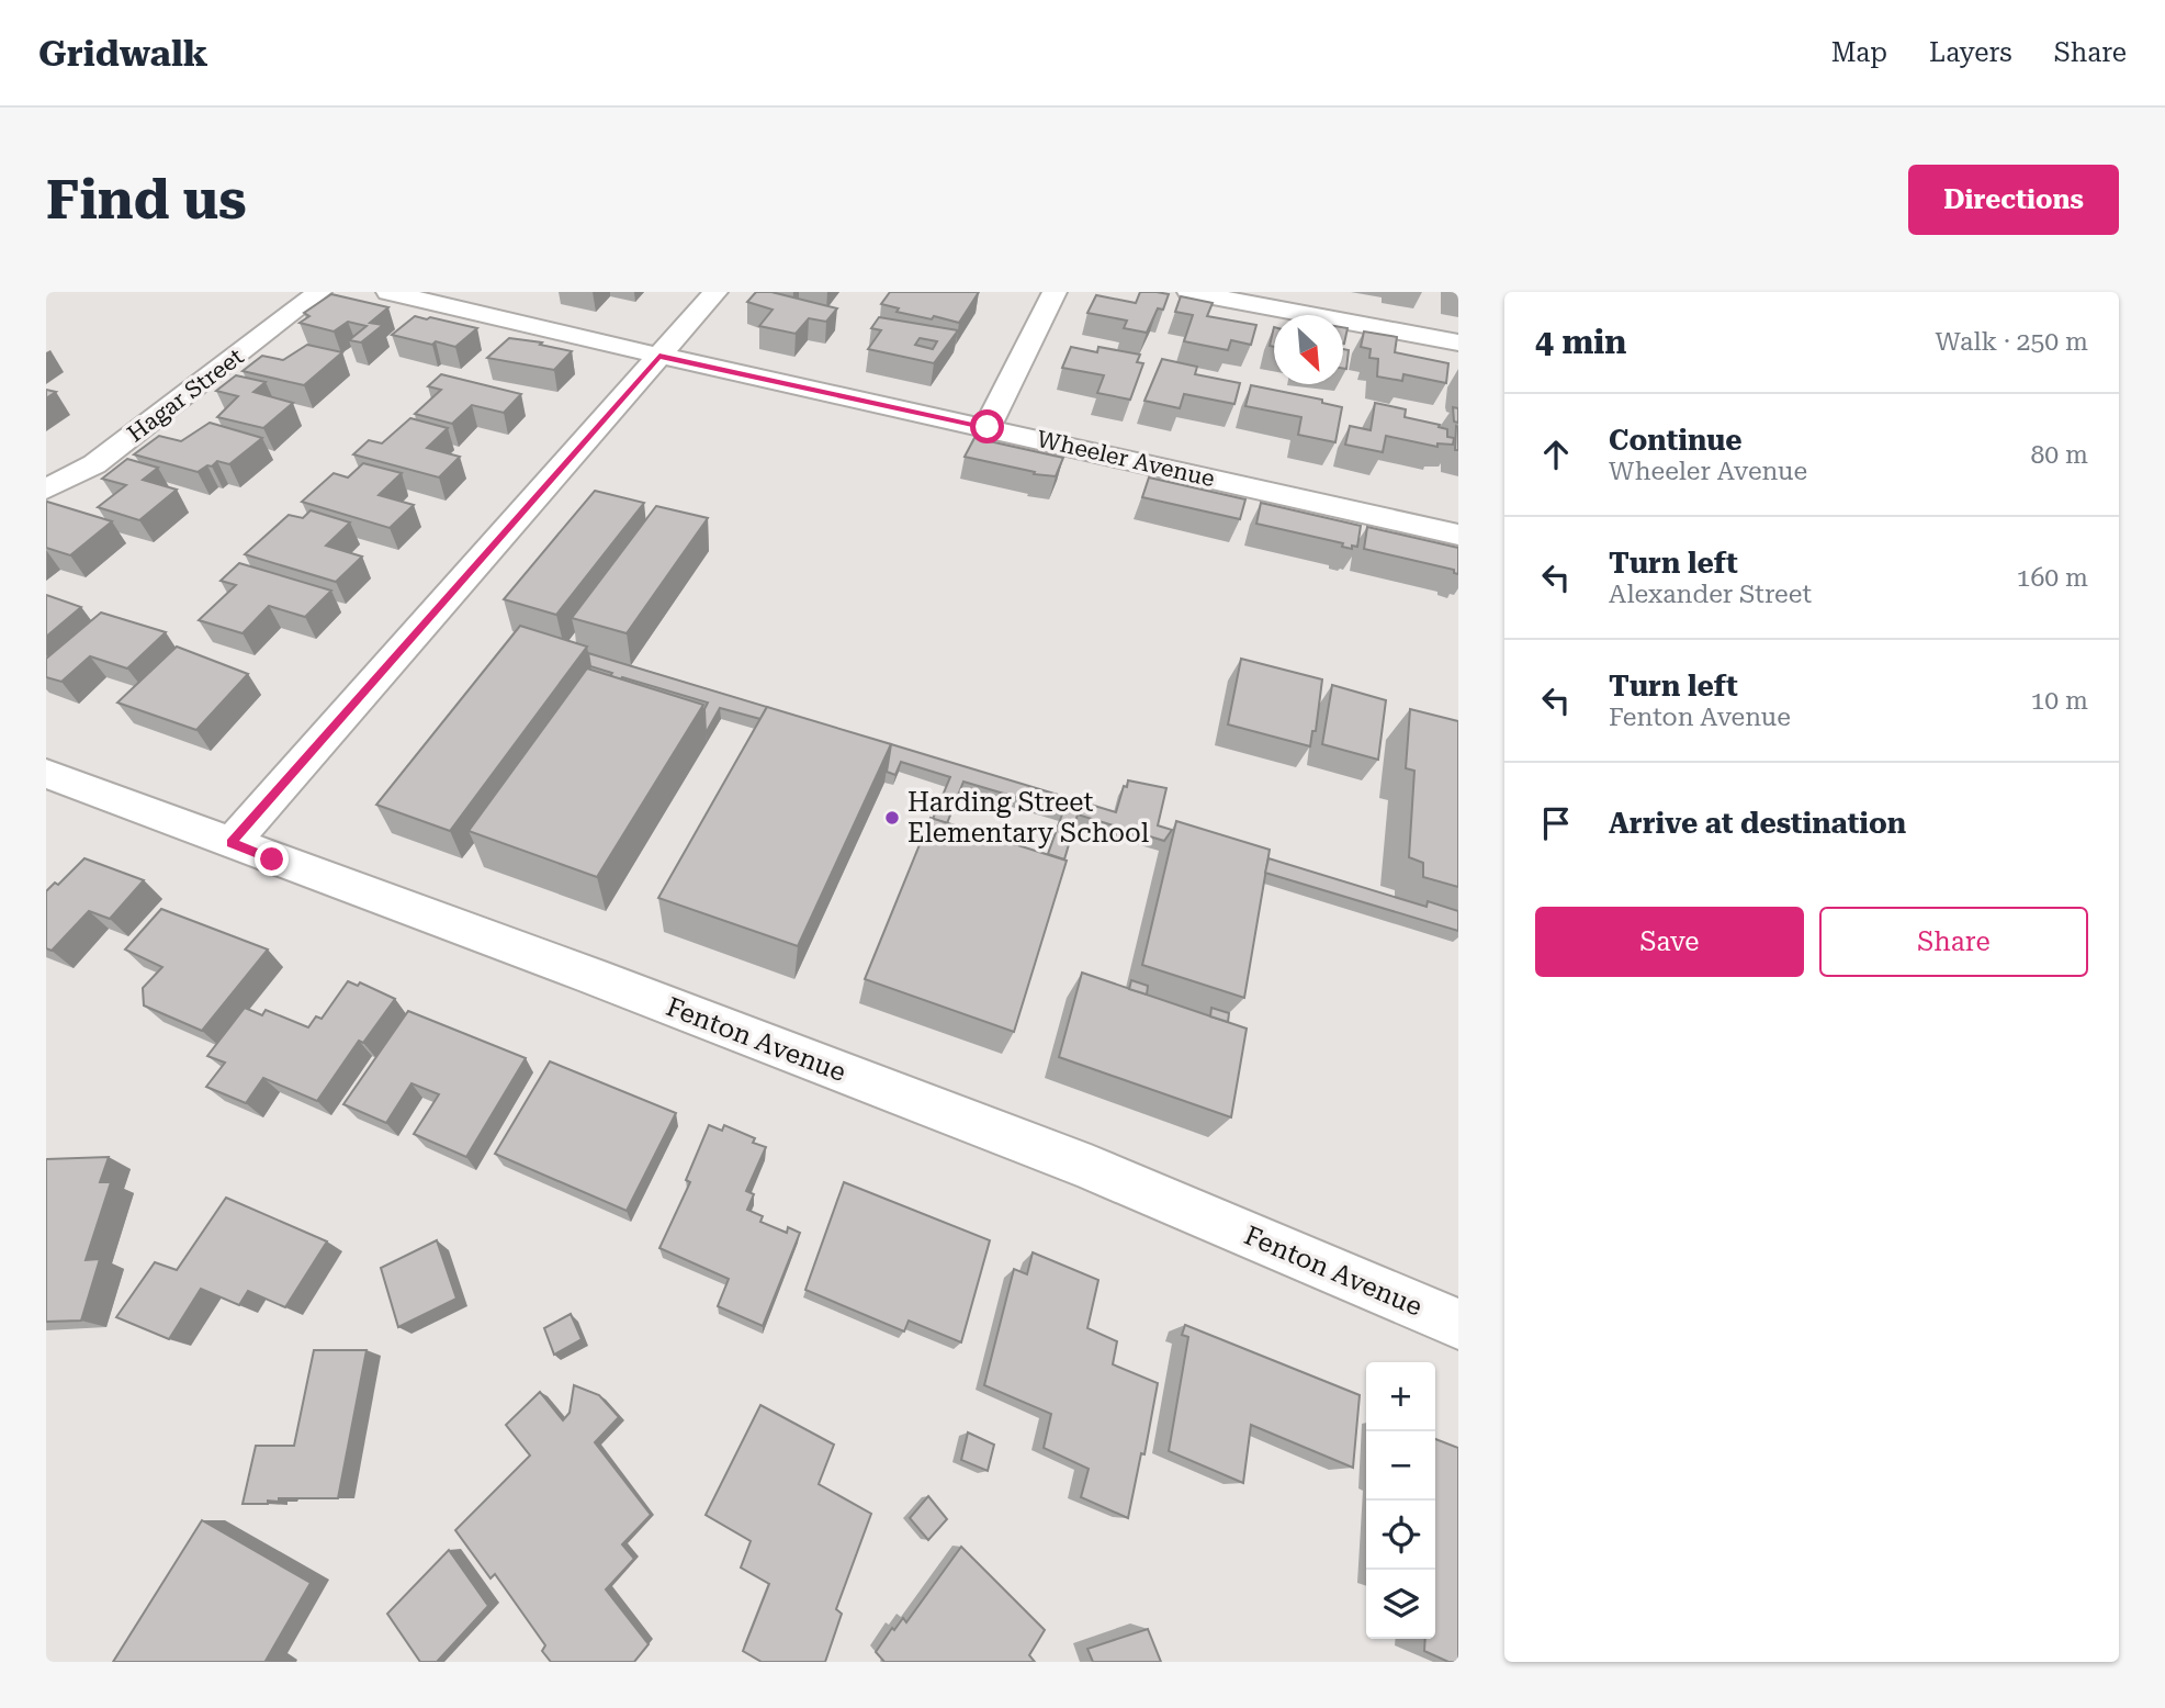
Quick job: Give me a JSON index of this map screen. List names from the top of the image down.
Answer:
{
  "streets": {
    "street": ["Hagar Street", "Wheeler Avenue", "Fenton Avenue"]
  },
  "places": ["Harding Street Elementary School"],
  "north": "bottom right",
  "page": {
    "header": "Gridwalk",
    "nav": ["Map", "Layers", "Share"],
    "buttons": [
      "Directions",
      ["Save", "Share"]
    ],
    "title": "Find us",
    "heading": ["4 min", "Walk · 250 m"],
    "list": [
      ["Continue", "Wheeler Avenue", "80 m"],
      ["Turn left", "Alexander Street", "160 m"],
      ["Turn left", "Fenton Avenue", "10 m"],
      "Arrive at destination"
    ],
    "map_buttons": ["+", "−"]
  }
}
